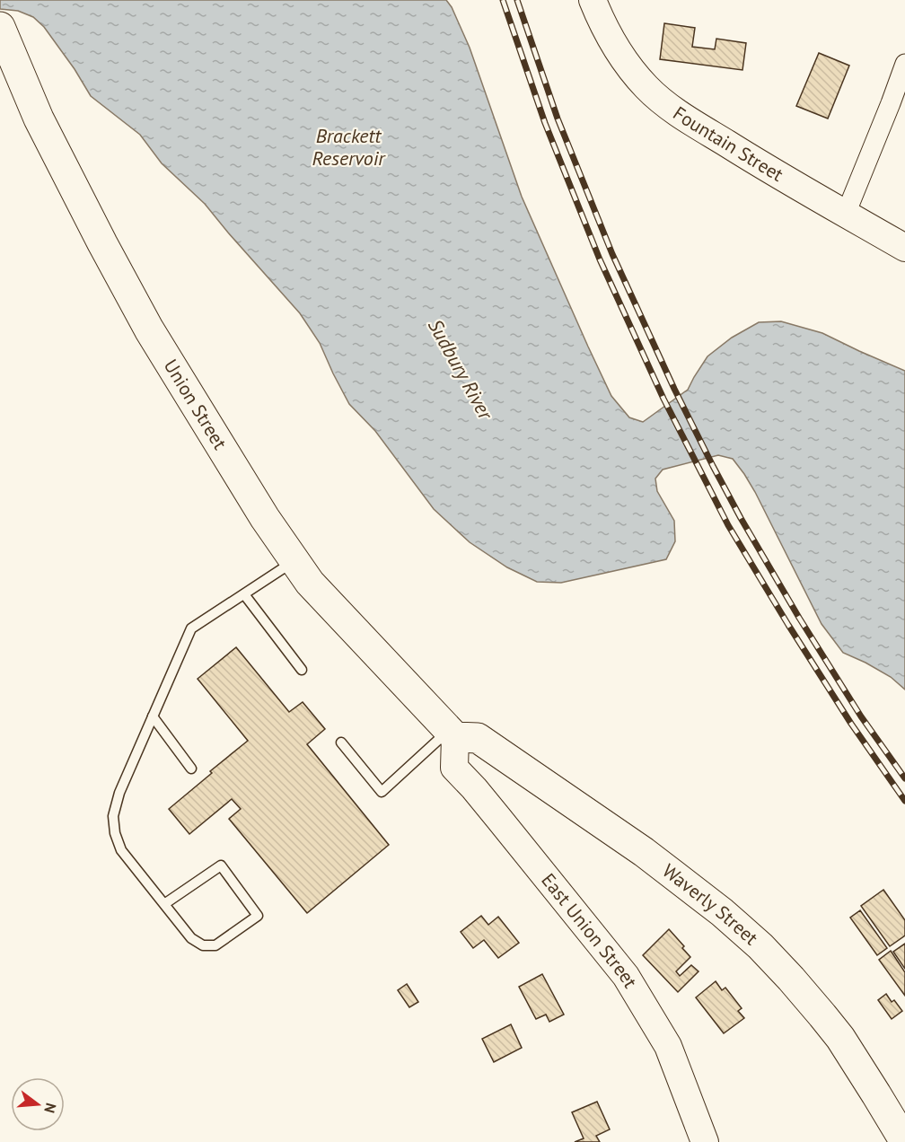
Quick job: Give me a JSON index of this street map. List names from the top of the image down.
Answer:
{
  "streets": {
    "main road": ["Union Street", "Waverly Street"],
    "street": ["Fountain Street", "East Union Street"]
  },
  "crossings": [
    ["Union Street", "Waverly Street"],
    ["Union Street", "East Union Street"],
    ["Waverly Street", "East Union Street"]
  ],
  "water": ["Brackett Reservoir", "Sudbury River"],
  "north": "right"
}
